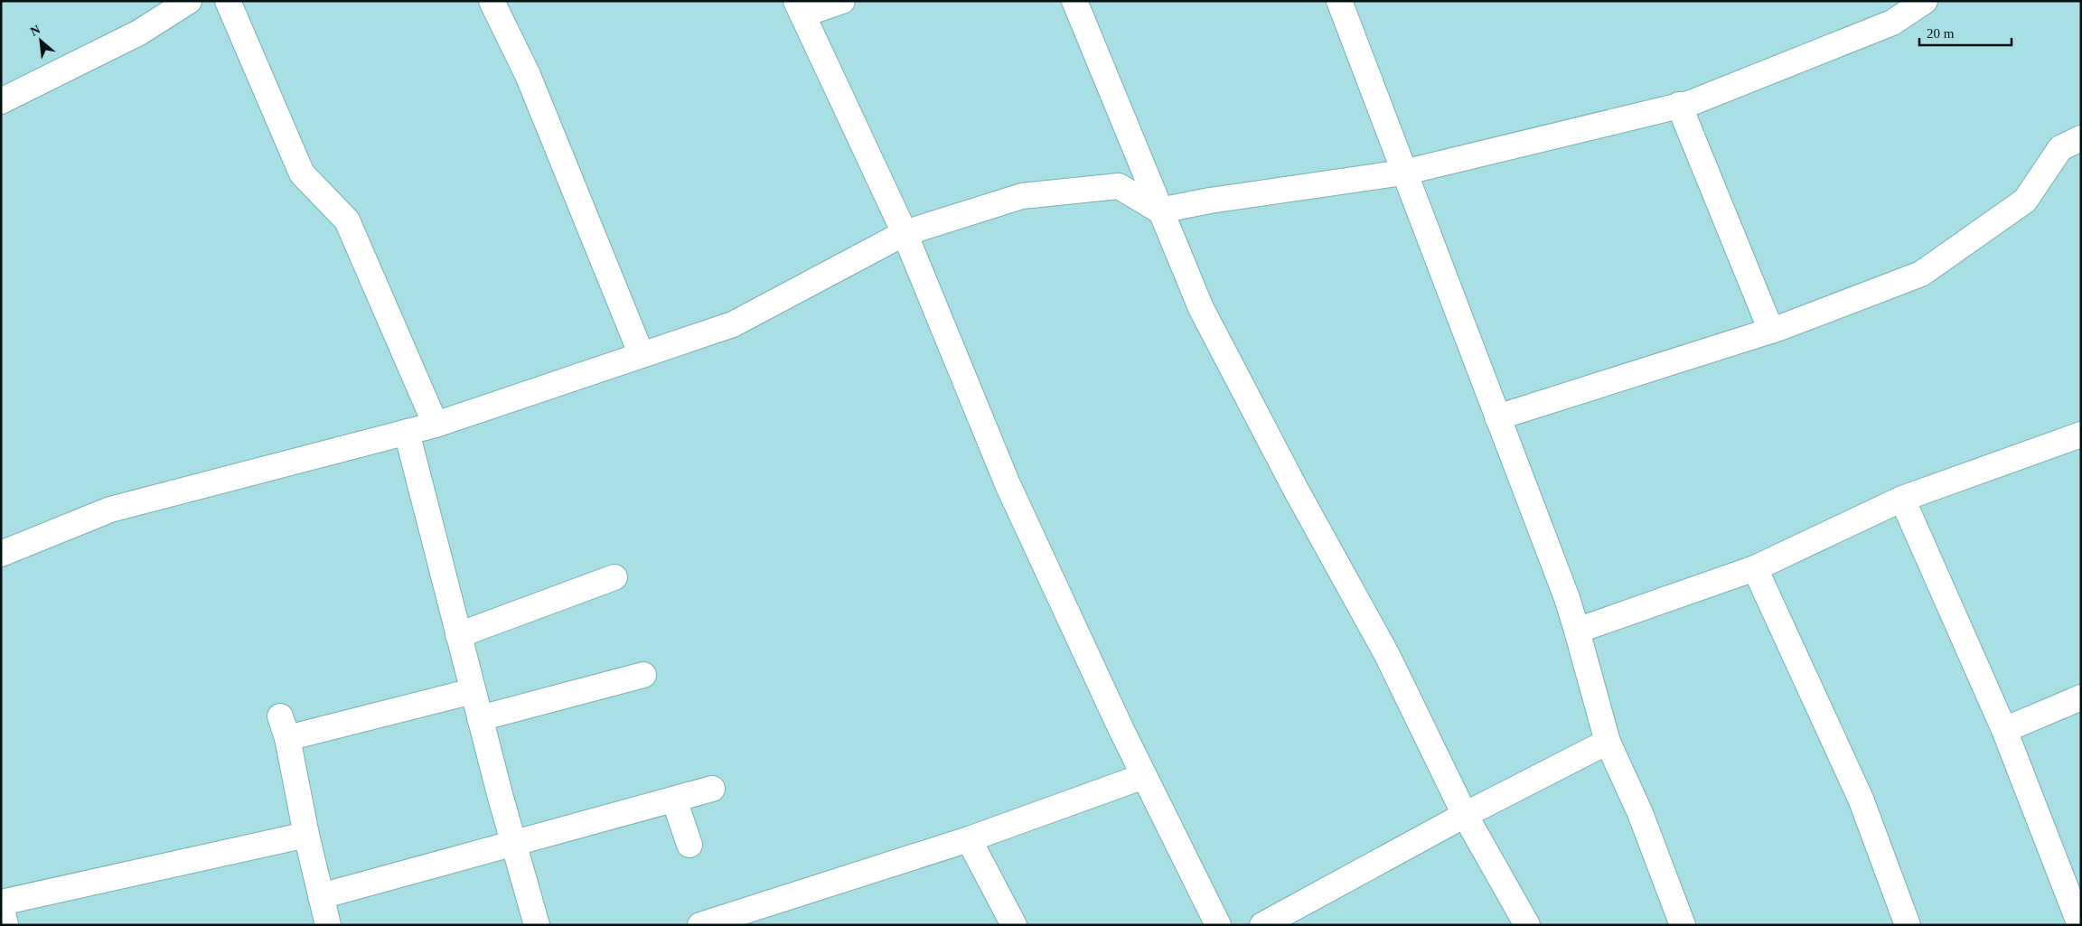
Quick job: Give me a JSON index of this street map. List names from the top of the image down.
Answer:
{
  "scale_bar": "20 m",
  "north": "top left"
}
